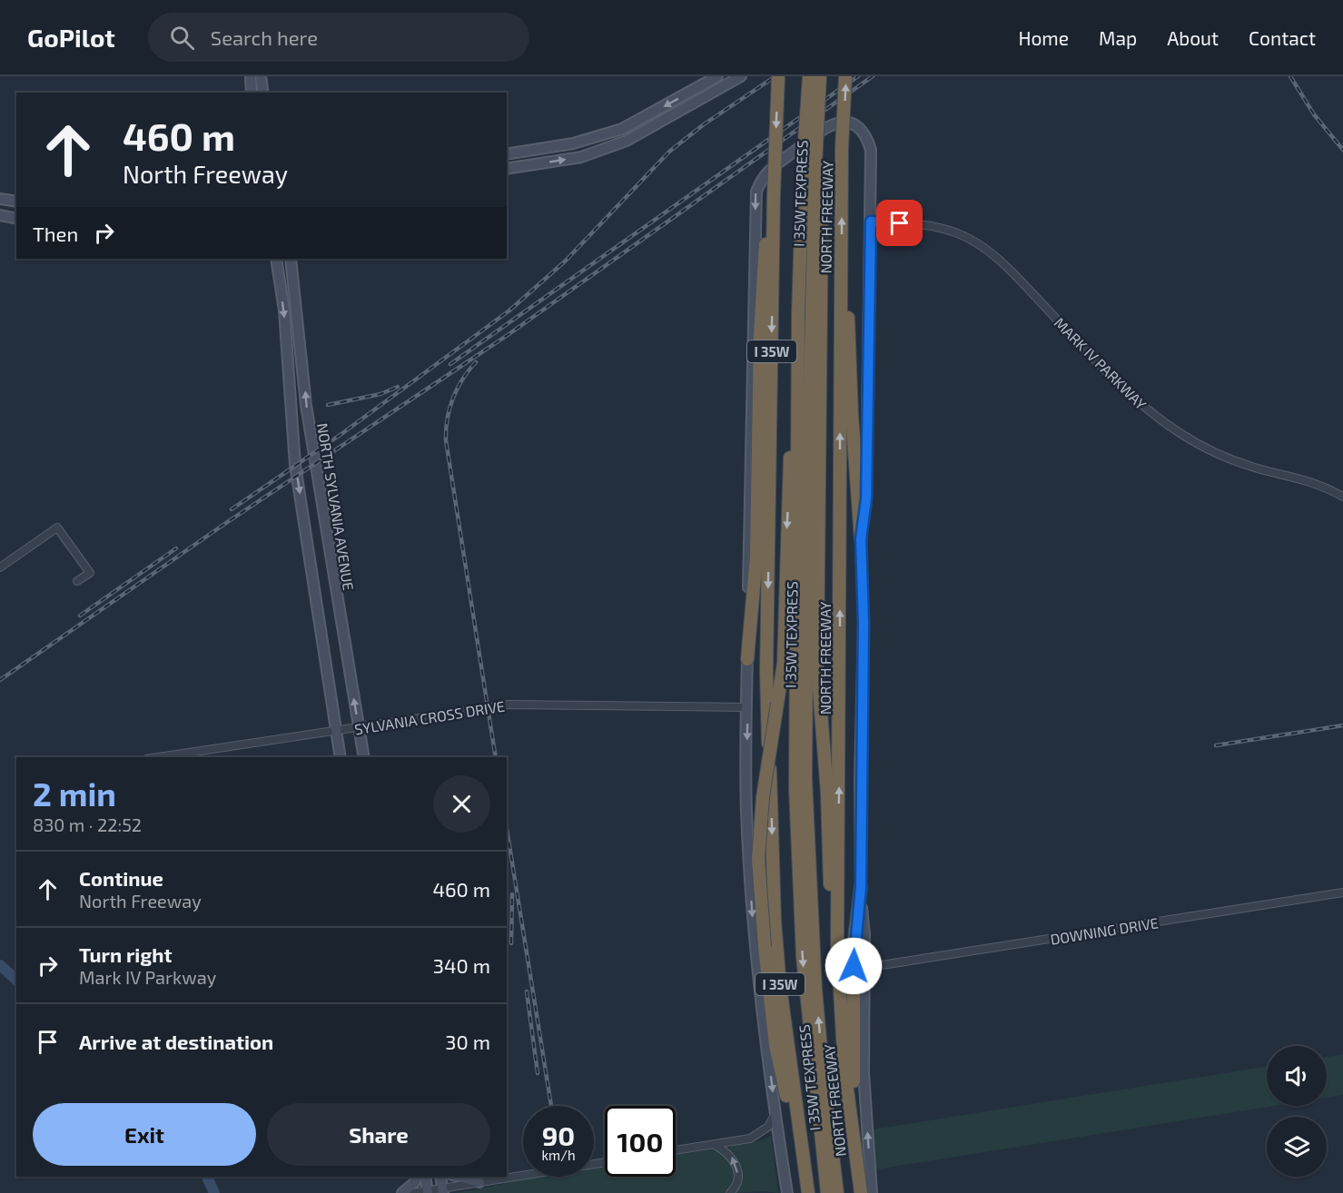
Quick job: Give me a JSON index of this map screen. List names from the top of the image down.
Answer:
{
  "streets": {
    "highway": ["I 35W TEXPRESS", "NORTH FREEWAY", "I 35W"],
    "main road": ["NORTH SYLVANIA AVENUE"],
    "street": ["MARK IV PARKWAY", "SYLVANIA CROSS DRIVE", "DOWNING DRIVE"]
  },
  "crossings": [
    ["NORTH FREEWAY", "DOWNING DRIVE"],
    ["NORTH SYLVANIA AVENUE", "SYLVANIA CROSS DRIVE"]
  ],
  "page": {
    "header": "GoPilot",
    "search": "Search here",
    "nav": [
      "Home",
      "Map",
      "About",
      "Contact"
    ],
    "turn": ["460 m", "North Freeway"],
    "then": "Then",
    "heading": ["2 min", "830 m · 22:52"],
    "list": [
      {
        "name": "Continue",
        "note": "North Freeway",
        "value": "460 m"
      },
      {
        "name": "Turn right",
        "note": "Mark IV Parkway",
        "value": "340 m"
      },
      {
        "name": "Arrive at destination",
        "value": "30 m"
      }
    ],
    "buttons": ["Exit", "Share"],
    "speed": "90 km/h",
    "limit": "100"
  }
}
